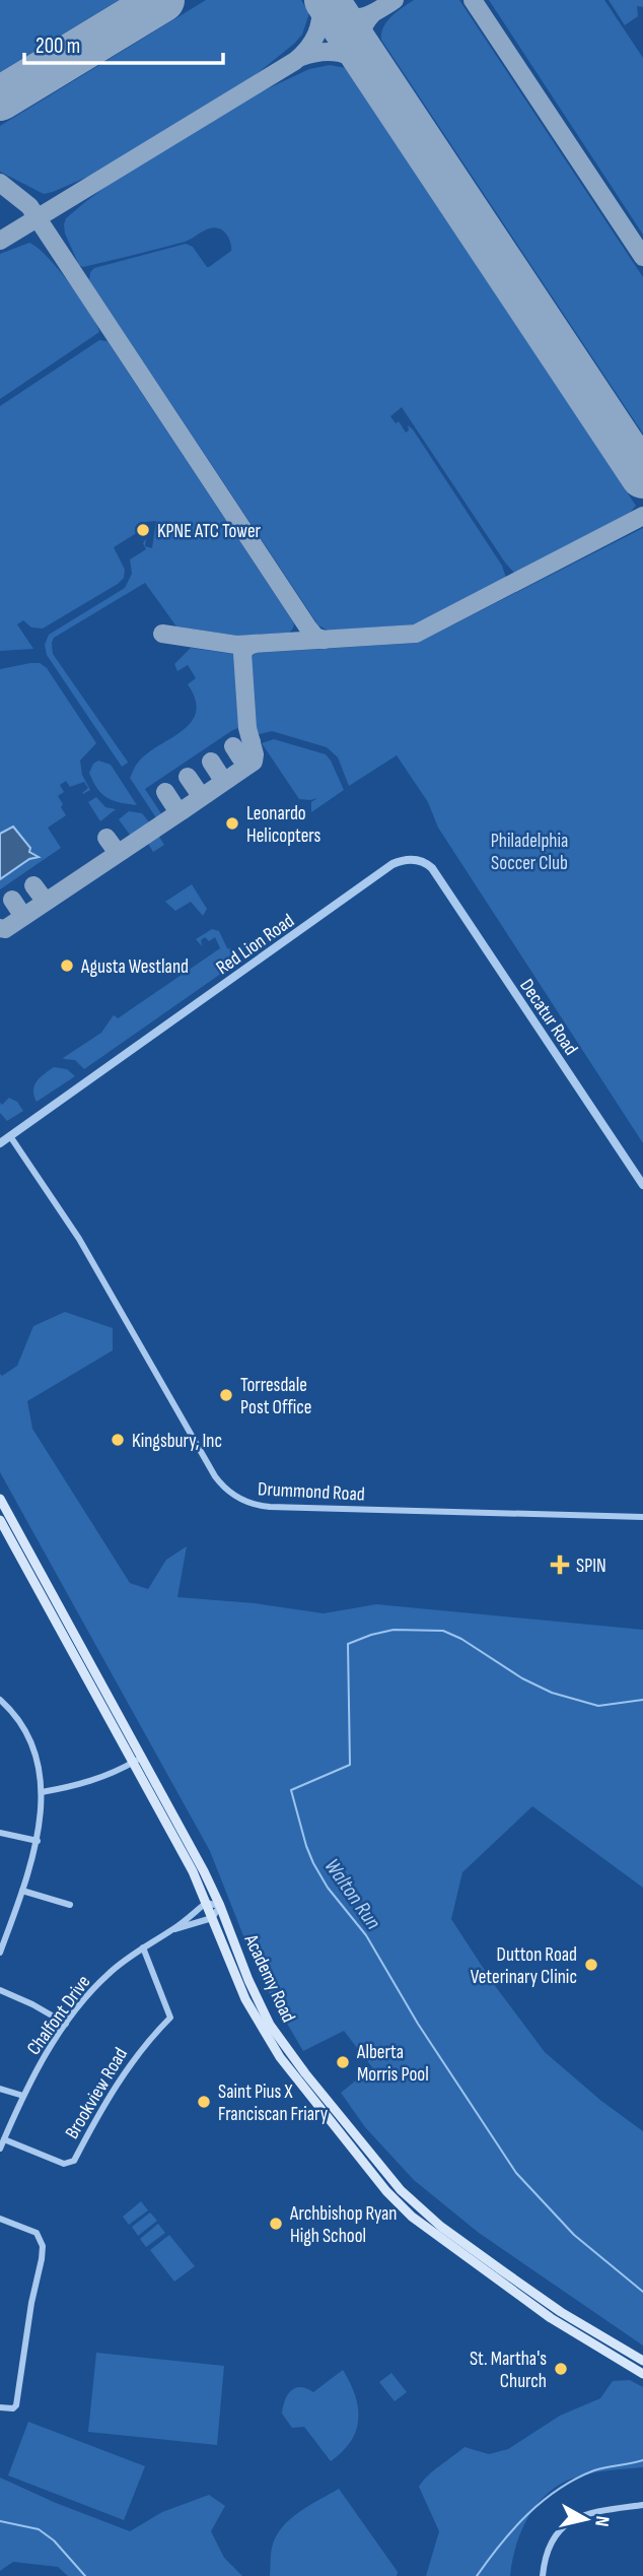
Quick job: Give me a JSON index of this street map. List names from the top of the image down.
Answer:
{
  "streets": {
    "main road": ["Academy Road"],
    "street": [
      "Red Lion Road",
      "Decatur Road",
      "Drummond Road",
      "Chalfont Drive",
      "Brookview Road"
    ]
  },
  "crossings": [
    ["Red Lion Road", "Decatur Road"],
    ["Red Lion Road", "Drummond Road"],
    ["Academy Road", "Chalfont Drive"],
    ["Chalfont Drive", "Brookview Road"]
  ],
  "water": ["Walton Run"],
  "parks": ["Philadelphia Soccer Club"],
  "places": {
    "other": [
      "KPNE ATC Tower",
      "Leonardo Helicopters",
      "Agusta Westland",
      "Torresdale Post Office",
      "Kingsbury, Inc",
      "Dutton Road Veterinary Clinic",
      "Alberta Morris Pool",
      "Saint Pius X Franciscan Friary",
      "Archbishop Ryan High School",
      "St. Martha's Church"
    ],
    "health": ["SPIN"]
  },
  "scale_bar": "200 m",
  "north": "right"
}
